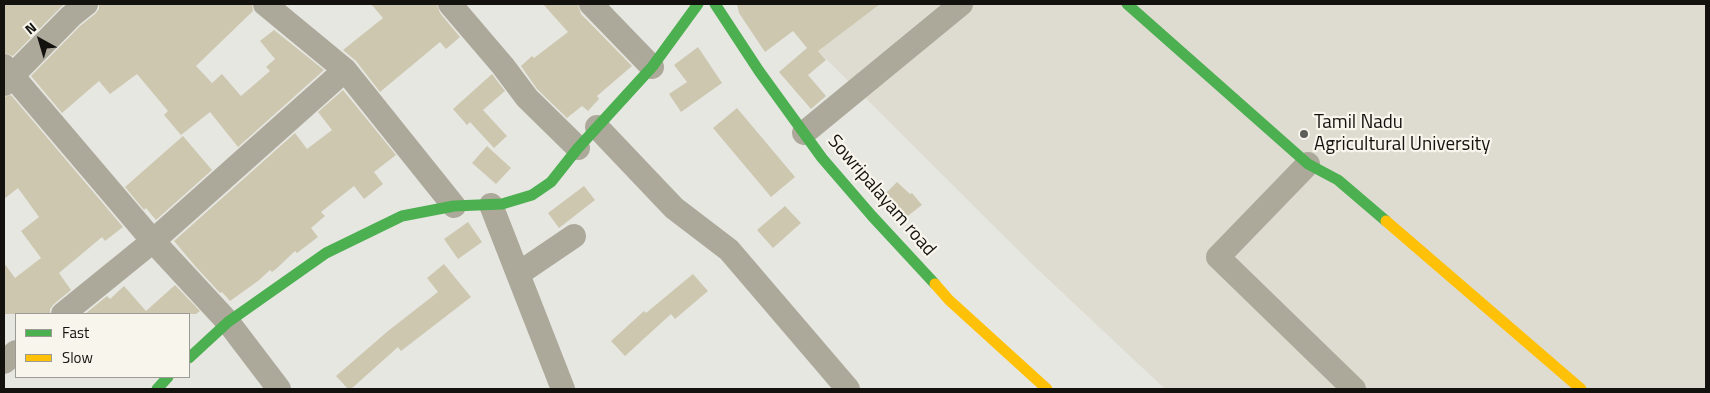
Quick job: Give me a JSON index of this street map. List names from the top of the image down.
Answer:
{
  "streets": {
    "street": ["Sowripalayam road"]
  },
  "places": ["Tamil Nadu Agricultural University"],
  "legend": ["Fast", "Slow"],
  "north": "top left"
}
